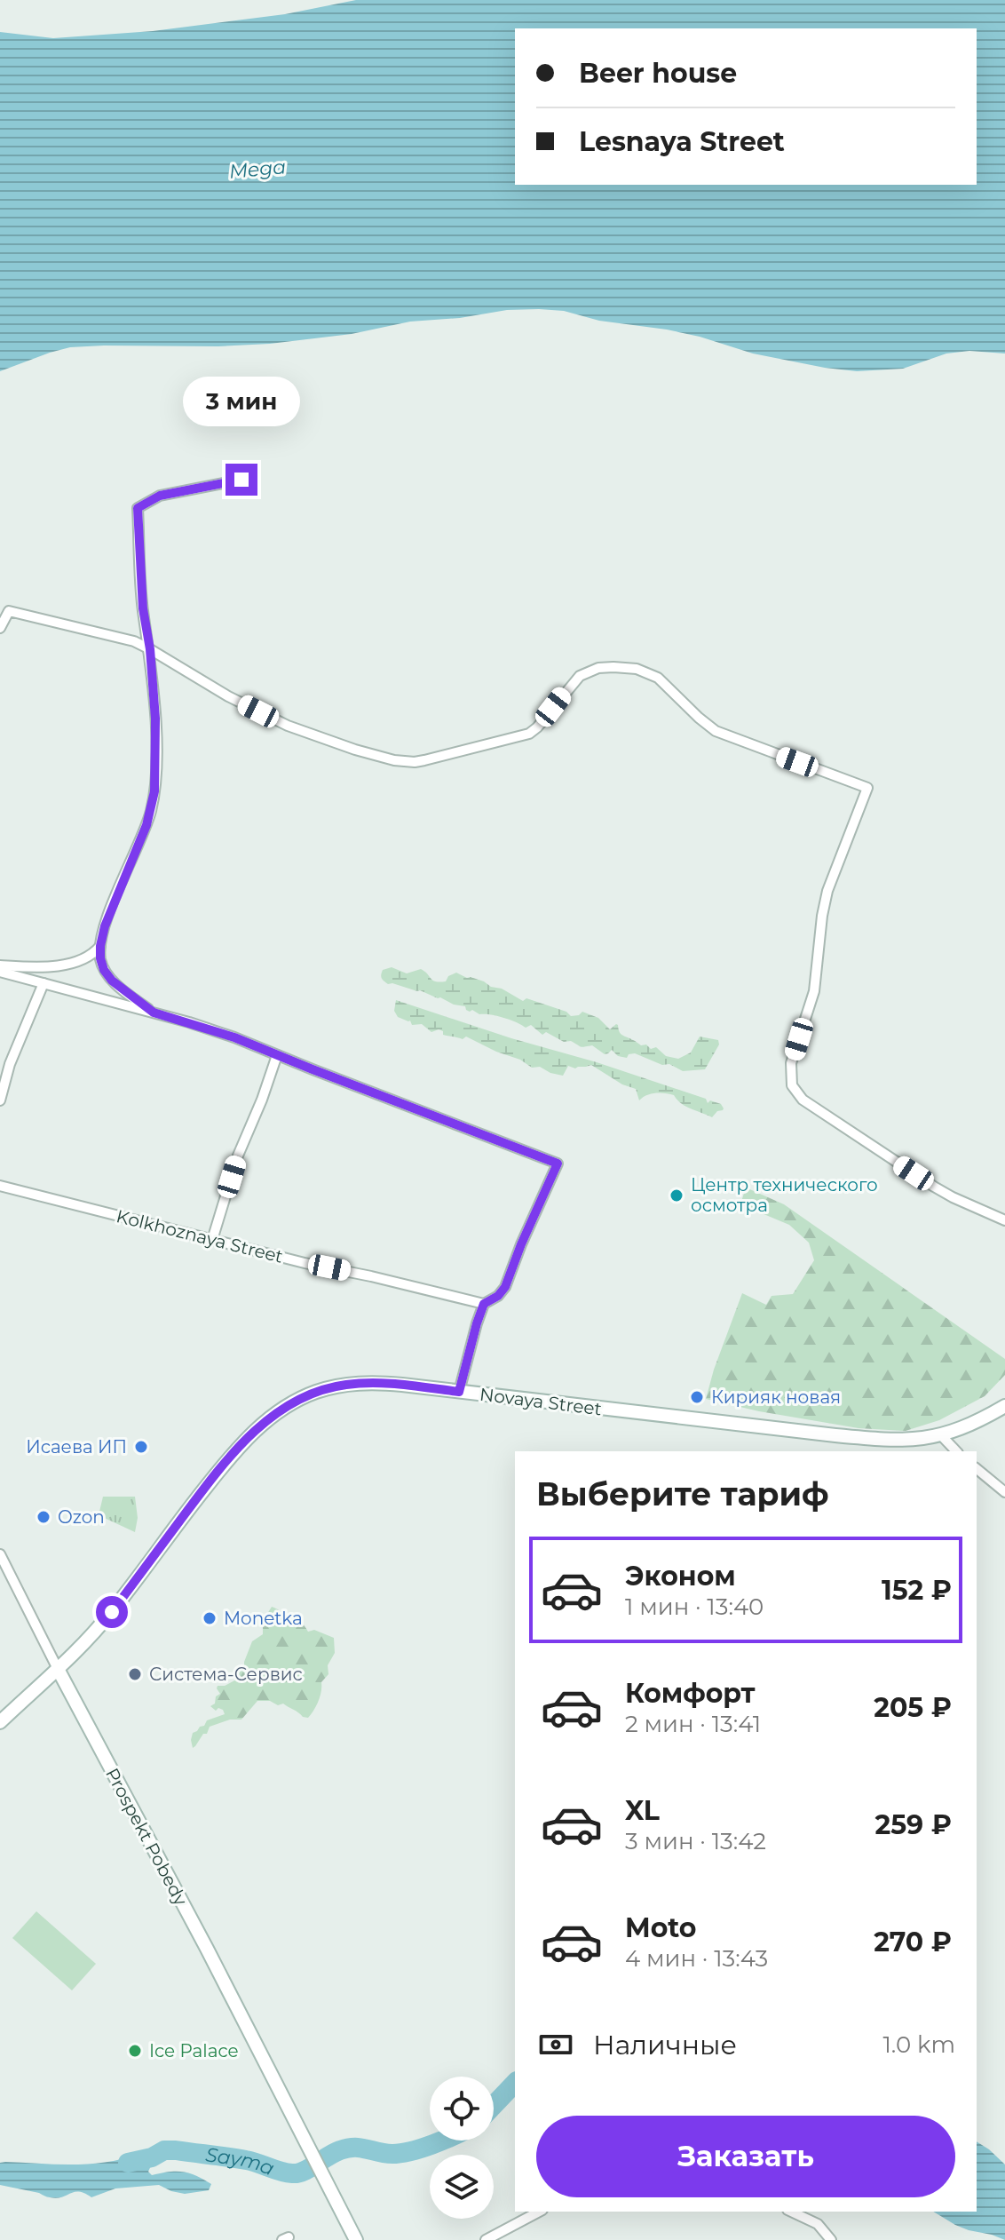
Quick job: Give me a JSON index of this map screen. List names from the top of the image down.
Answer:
{
  "streets": {
    "street": ["Kolkhoznaya Street", "Novaya Street", "Prospekt Pobedy"]
  },
  "crossings": [
    ["Novaya Street", "Prospekt Pobedy"]
  ],
  "water": ["Mega", "Sayma"],
  "places": [
    "Центр технического осмотра",
    "Кирияк новая",
    "Исаева ИП",
    "Ozon",
    "Monetka",
    "Система-Сервис",
    "Ice Palace"
  ],
  "page": {
    "banner": ["Beer house", "Lesnaya Street"],
    "bubble": "3 мин",
    "heading": "Выберите тариф",
    "list": [
      {
        "name": "Эконом",
        "note": "1 мин · 13:40",
        "value": "152 ₽"
      },
      {
        "name": "Комфорт",
        "note": "2 мин · 13:41",
        "value": "205 ₽"
      },
      {
        "name": "XL",
        "note": "3 мин · 13:42",
        "value": "259 ₽"
      },
      {
        "name": "Moto",
        "note": "4 мин · 13:43",
        "value": "270 ₽"
      }
    ],
    "pay": ["Наличные", "1.0 km"],
    "buttons": "Заказать"
  }
}
